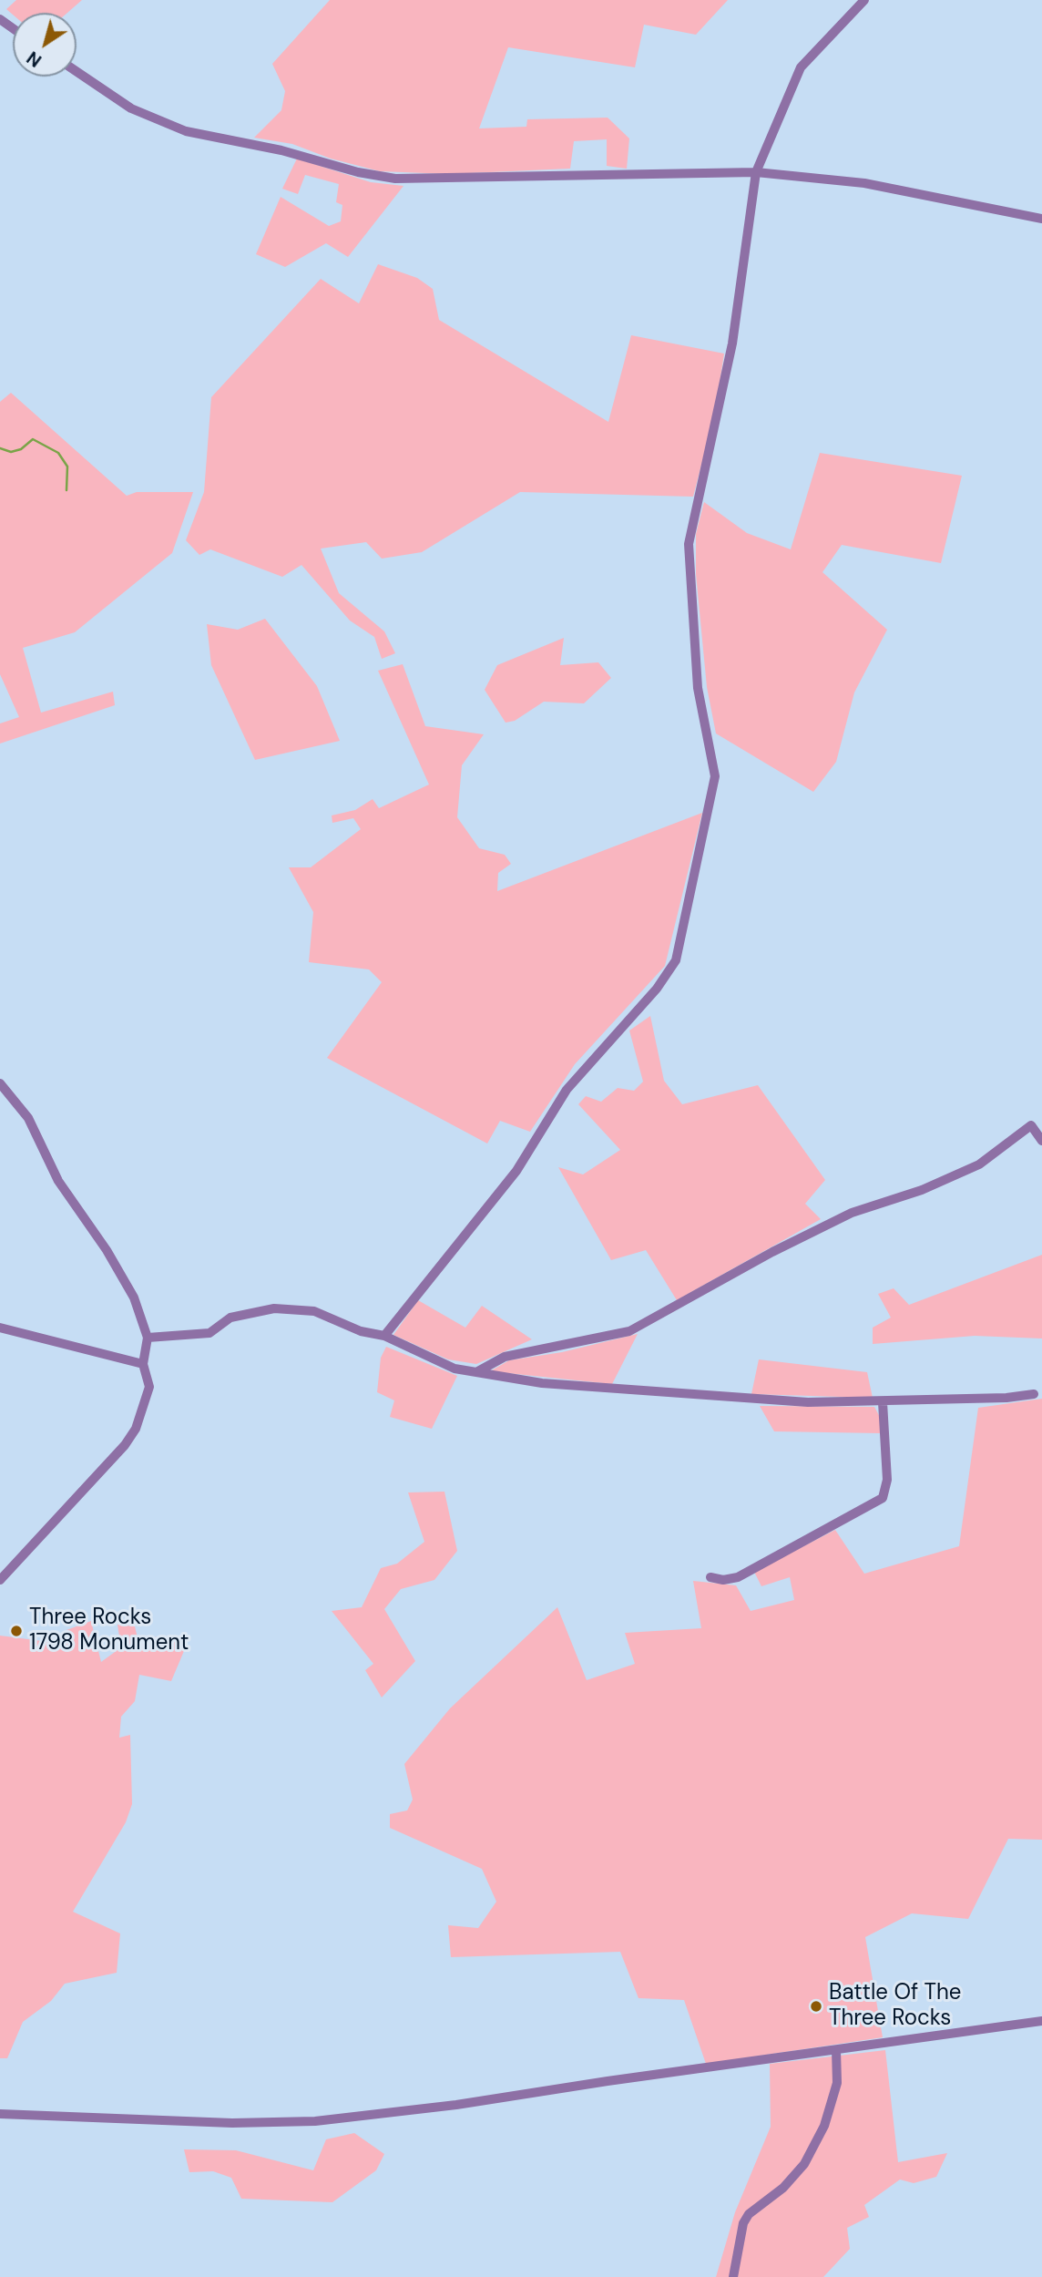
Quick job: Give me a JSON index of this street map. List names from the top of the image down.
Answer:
{
  "places": ["Three Rocks 1798 Monument", "Battle Of The Three Rocks"],
  "north": "bottom left"
}
